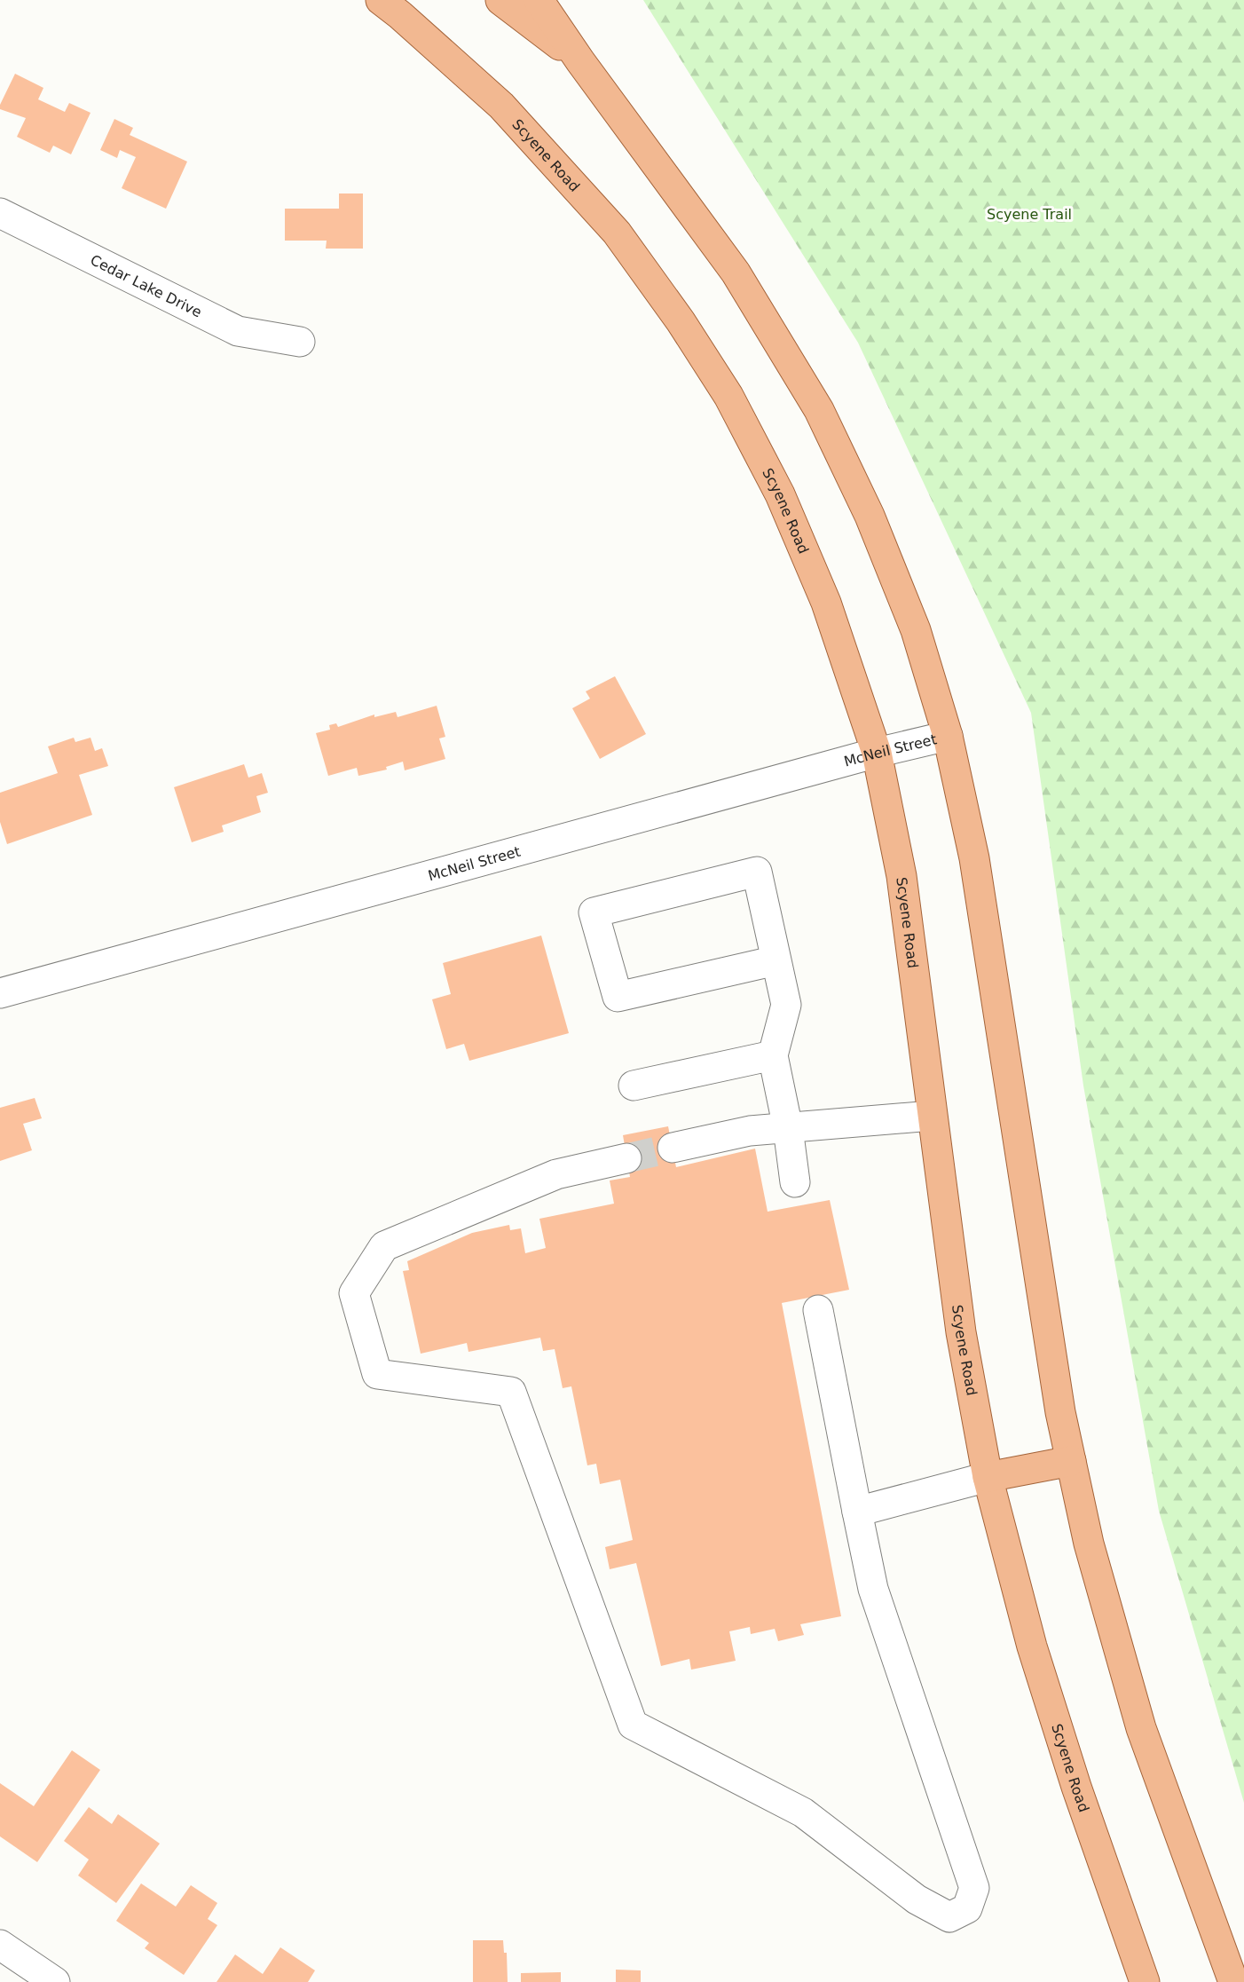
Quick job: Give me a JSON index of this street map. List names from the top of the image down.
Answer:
{
  "streets": {
    "main road": ["Scyene Road"],
    "street": ["Cedar Lake Drive", "McNeil Street"]
  },
  "crossings": [
    ["Scyene Road", "McNeil Street"]
  ],
  "parks": ["Scyene Trail"]
}
